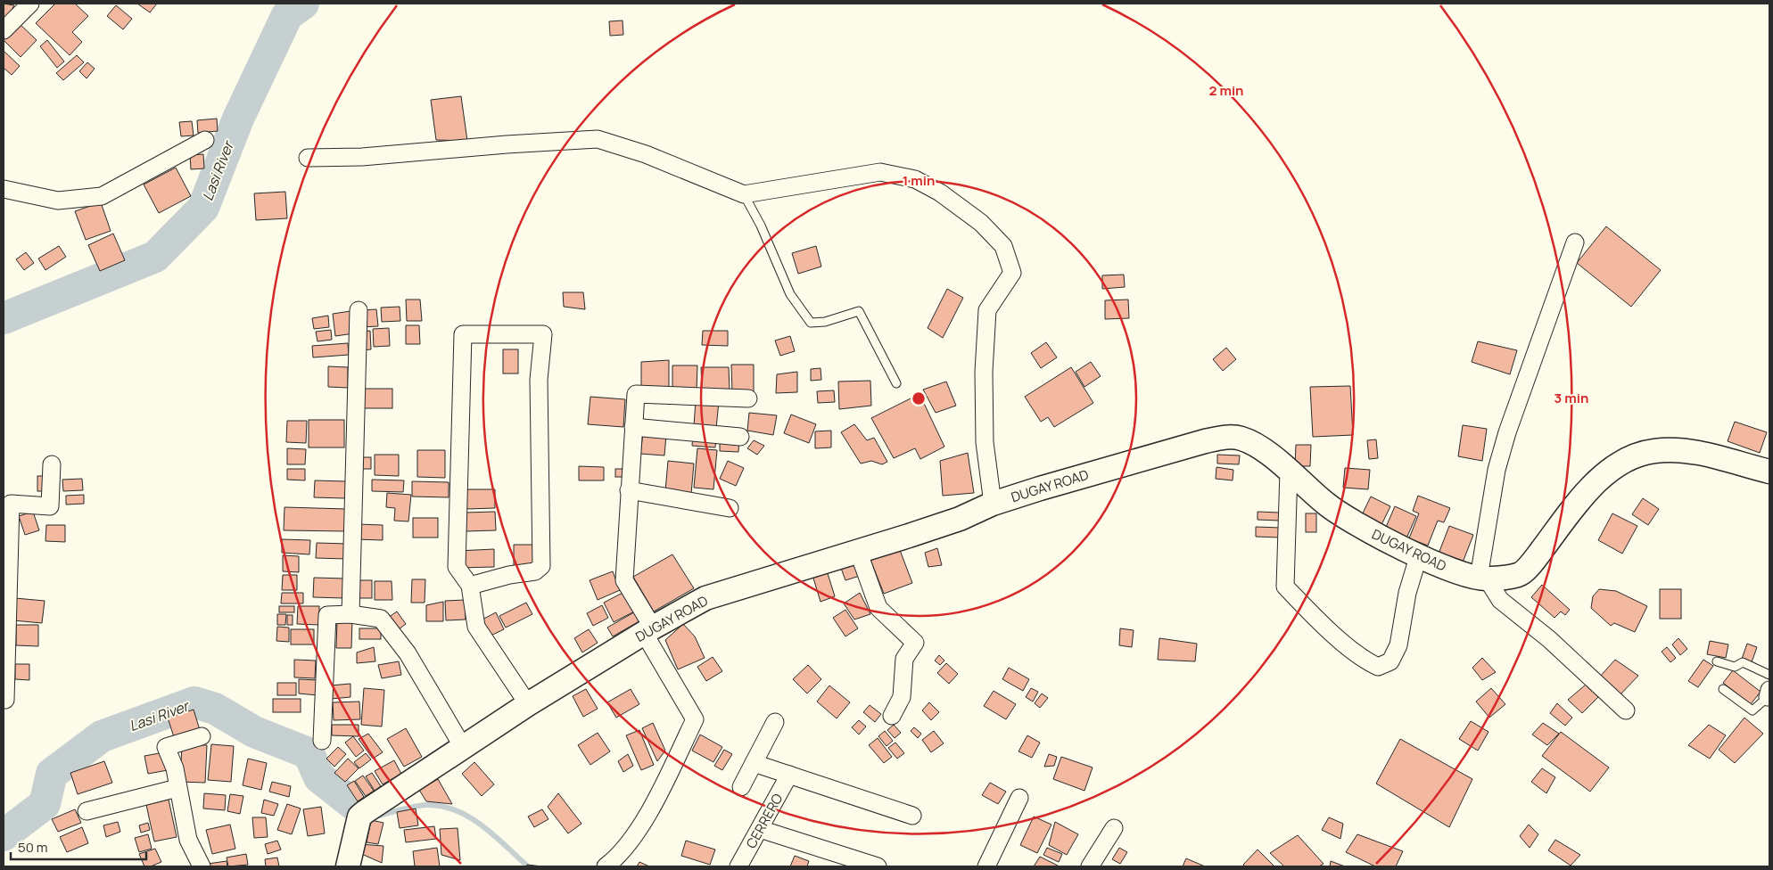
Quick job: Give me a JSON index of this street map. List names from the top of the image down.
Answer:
{
  "streets": {
    "street": ["DUGAY ROAD", "CERRERO"]
  },
  "water": ["Lasi River"],
  "scale_bar": "50 m",
  "rings": ["2 min", "1 min", "3 min"]
}
